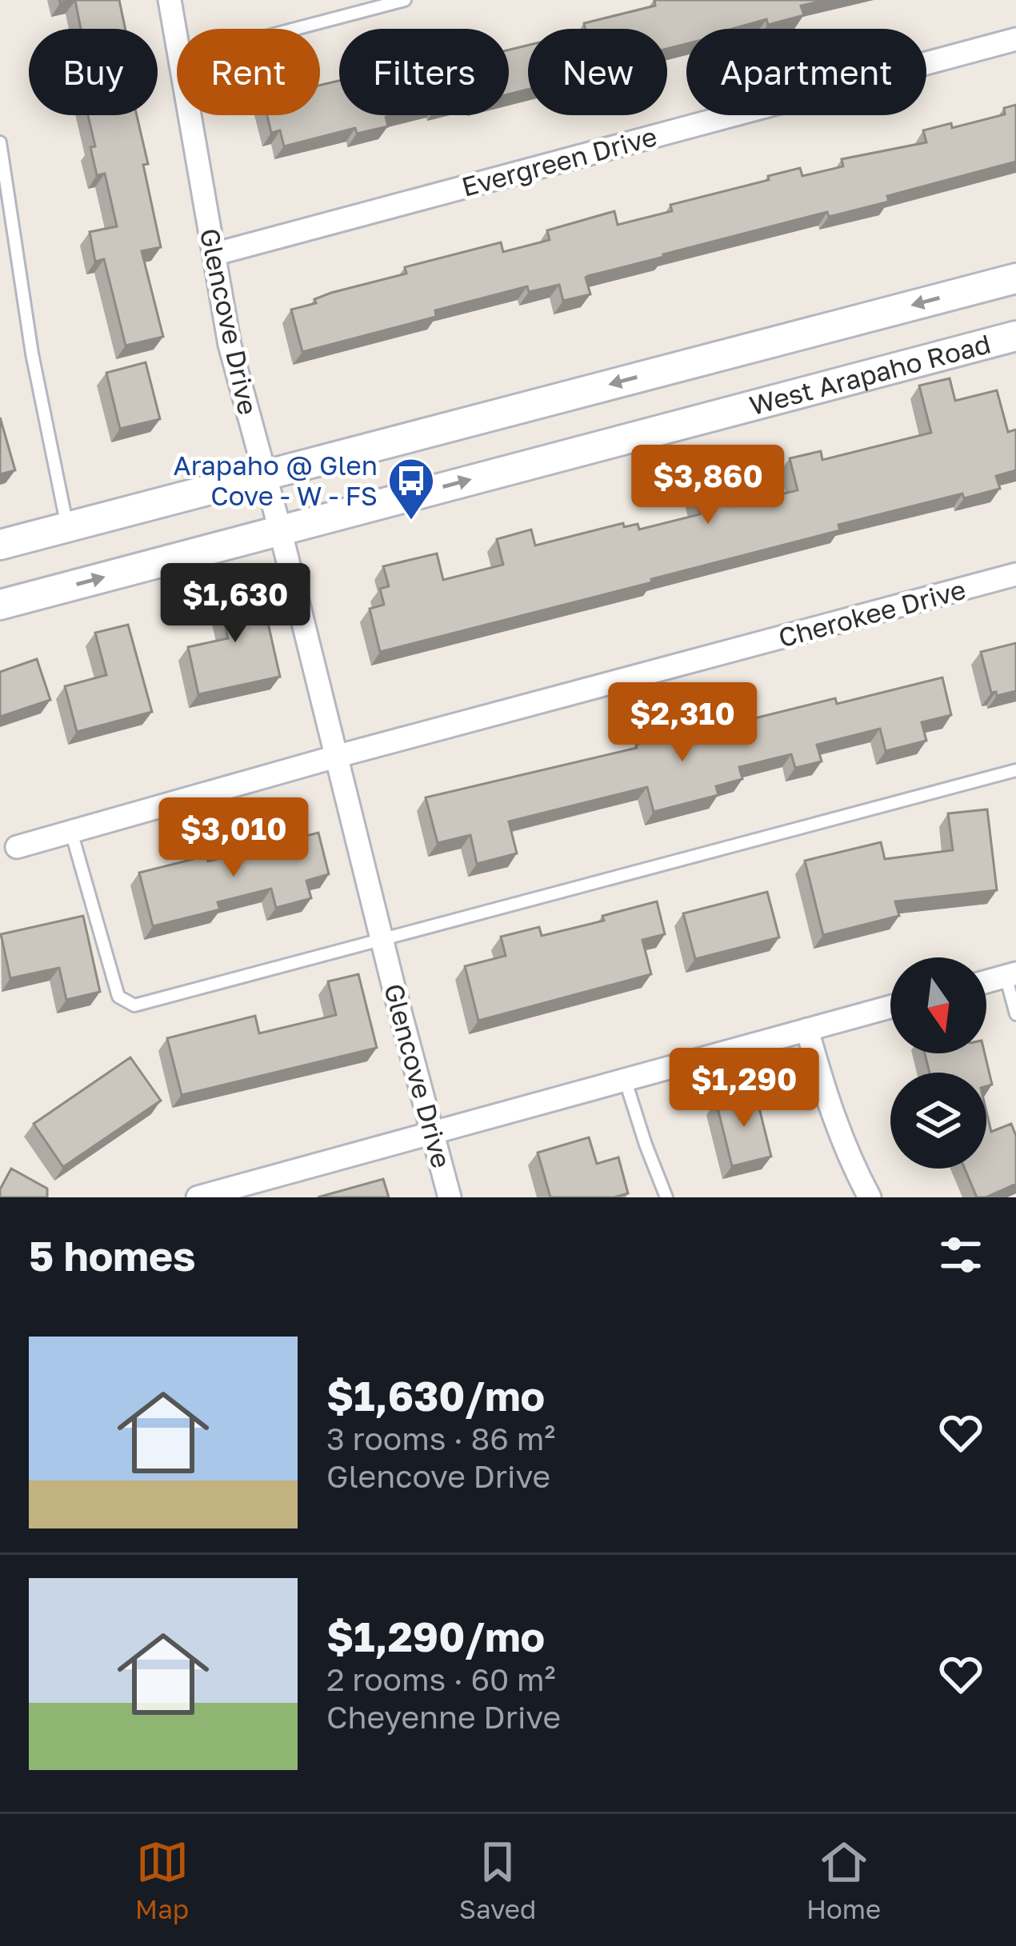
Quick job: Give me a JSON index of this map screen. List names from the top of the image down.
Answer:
{
  "streets": {
    "main road": ["West Arapaho Road"],
    "street": ["Evergreen Drive", "Glencove Drive", "Cherokee Drive"]
  },
  "crossings": [
    ["Evergreen Drive", "Glencove Drive"],
    ["Glencove Drive", "West Arapaho Road"],
    ["Glencove Drive", "Cherokee Drive"]
  ],
  "places": {
    "bus stop": ["Arapaho @ Glen Cove - W - FS"]
  },
  "north": "bottom",
  "page": {
    "chip": [
      "Buy",
      "Rent",
      "Filters",
      "New",
      "Apartment"
    ],
    "price": [
      "$3,860",
      "$1,630",
      "$2,310",
      "$3,010",
      "$1,290"
    ],
    "heading": "5 homes",
    "list": [
      {
        "name": "$1,630/mo",
        "note": "3 rooms · 86 m² · Glencove Drive"
      },
      {
        "name": "$1,290/mo",
        "note": "2 rooms · 60 m² · Cheyenne Drive"
      }
    ],
    "tabs": ["Map", "Saved", "Home"]
  }
}
